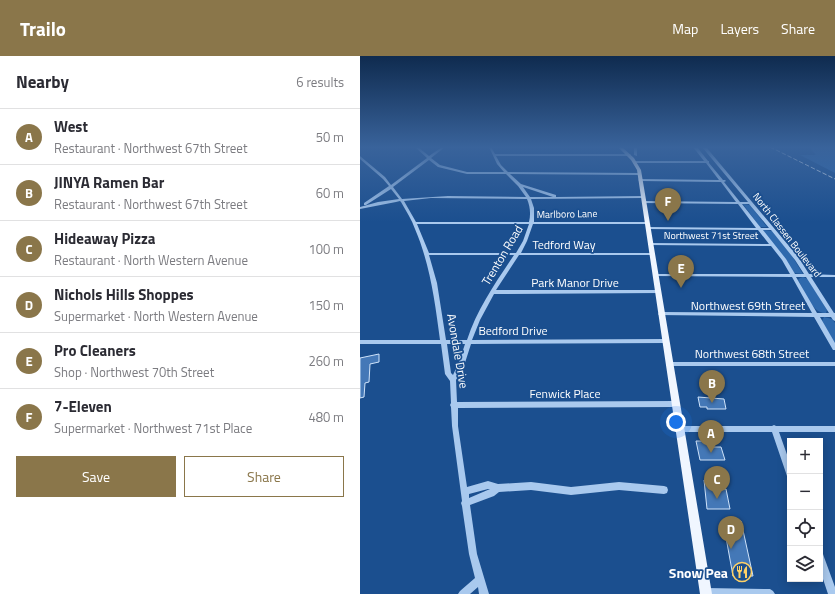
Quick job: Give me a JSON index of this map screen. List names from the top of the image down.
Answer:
{
  "streets": {
    "street": [
      "Marlboro Lane",
      "Northwest 71st Street",
      "North Classen Boulevard",
      "Tedford Way",
      "Trenton Road",
      "Park Manor Drive",
      "Northwest 69th Street",
      "Bedford Drive",
      "Avondale Drive",
      "Northwest 68th Street",
      "Fenwick Place"
    ]
  },
  "crossings": [
    ["Marlboro Lane", "North Classen Boulevard"],
    ["Marlboro Lane", "Trenton Road"],
    ["Marlboro Lane", "Avondale Drive"],
    ["Northwest 71st Street", "North Classen Boulevard"],
    ["North Classen Boulevard", "Northwest 69th Street"],
    ["Tedford Way", "Trenton Road"],
    ["Tedford Way", "Avondale Drive"],
    ["Trenton Road", "Park Manor Drive"],
    ["Trenton Road", "Bedford Drive"],
    ["Trenton Road", "Avondale Drive"],
    ["Bedford Drive", "Avondale Drive"],
    ["Avondale Drive", "Fenwick Place"]
  ],
  "places": {
    "restaurant": ["Snow Pea"]
  },
  "page": {
    "header": "Trailo",
    "nav": ["Map", "Layers", "Share"],
    "heading": ["Nearby", "6 results"],
    "list": [
      {
        "mark": "A",
        "name": "West",
        "note": "Restaurant · Northwest 67th Street",
        "value": "50 m"
      },
      {
        "mark": "B",
        "name": "JINYA Ramen Bar",
        "note": "Restaurant · Northwest 67th Street",
        "value": "60 m"
      },
      {
        "mark": "C",
        "name": "Hideaway Pizza",
        "note": "Restaurant · North Western Avenue",
        "value": "100 m"
      },
      {
        "mark": "D",
        "name": "Nichols Hills Shoppes",
        "note": "Supermarket · North Western Avenue",
        "value": "150 m"
      },
      {
        "mark": "E",
        "name": "Pro Cleaners",
        "note": "Shop · Northwest 70th Street",
        "value": "260 m"
      },
      {
        "mark": "F",
        "name": "7-Eleven",
        "note": "Supermarket · Northwest 71st Place",
        "value": "480 m"
      }
    ],
    "pins": [
      "F",
      "E",
      "B",
      "A",
      "C",
      "D"
    ],
    "map_buttons": ["+", "−"],
    "buttons": ["Save", "Share"]
  }
}
